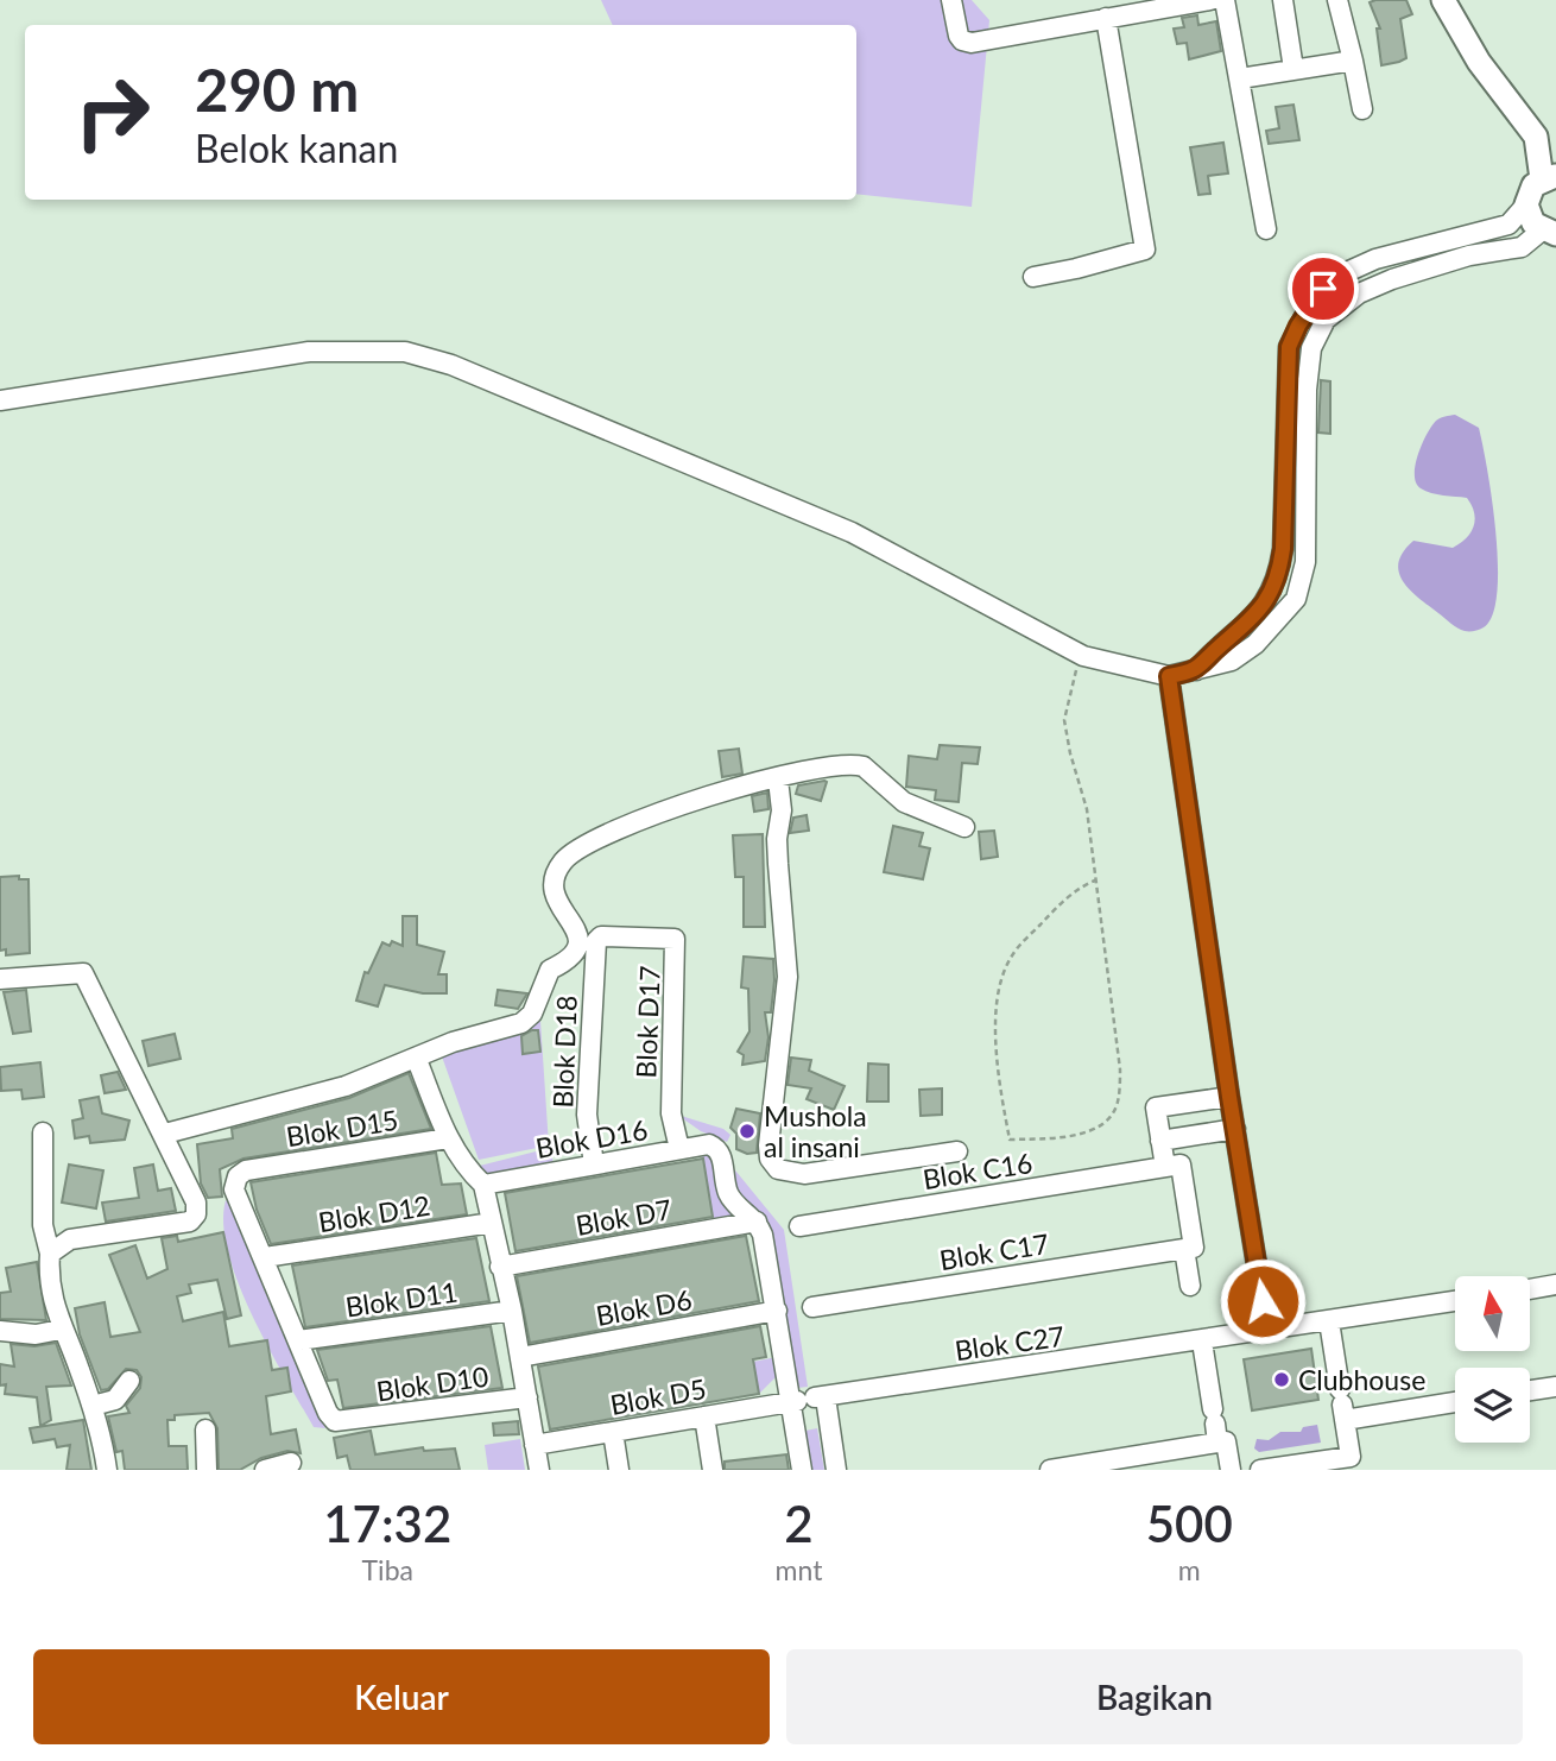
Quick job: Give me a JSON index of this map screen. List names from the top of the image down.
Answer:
{
  "streets": {
    "street": [
      "Blok D17",
      "Blok D18",
      "Blok D15",
      "Blok D16",
      "Blok C16",
      "Blok D12",
      "Blok D7",
      "Blok C17",
      "Blok D11",
      "Blok D6",
      "Blok C27",
      "Blok D10",
      "Blok D5"
    ]
  },
  "crossings": [
    ["Blok D17", "Blok D18"],
    ["Blok D17", "Blok D16"],
    ["Blok D18", "Blok D16"],
    ["Blok D15", "Blok D12"],
    ["Blok D16", "Blok D7"],
    ["Blok D11", "Blok D10"],
    ["Blok C27", "Blok D5"]
  ],
  "places": ["Mushola al insani", "Clubhouse"],
  "north": "top",
  "page": {
    "turn": ["290 m", "Belok kanan"],
    "eta": [
      "17:32",
      "Tiba",
      "2",
      "mnt",
      "500",
      "m"
    ],
    "buttons": ["Keluar", "Bagikan"]
  }
}
